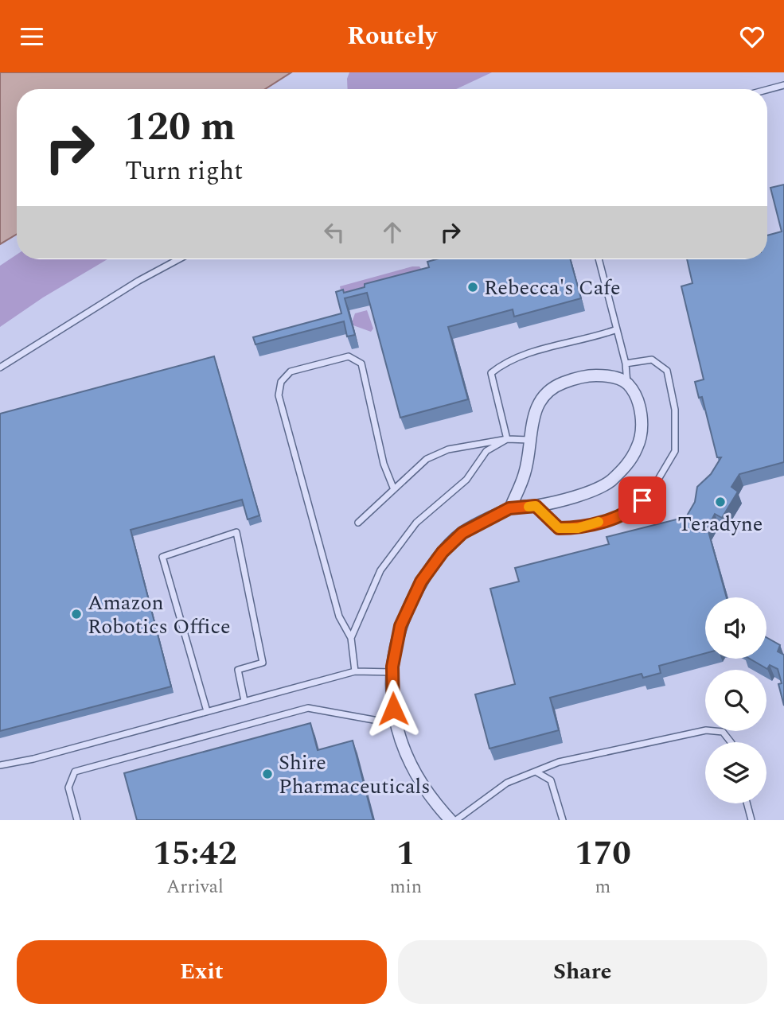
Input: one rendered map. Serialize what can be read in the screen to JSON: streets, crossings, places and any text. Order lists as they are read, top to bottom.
{
  "places": [
    "Rebecca's Cafe",
    "Teradyne",
    "Amazon Robotics Office",
    "Shire Pharmaceuticals"
  ],
  "page": {
    "header": "Routely",
    "turn": ["120 m", "Turn right"],
    "eta": [
      "15:42",
      "Arrival",
      "1",
      "min",
      "170",
      "m"
    ],
    "buttons": ["Exit", "Share"]
  }
}
